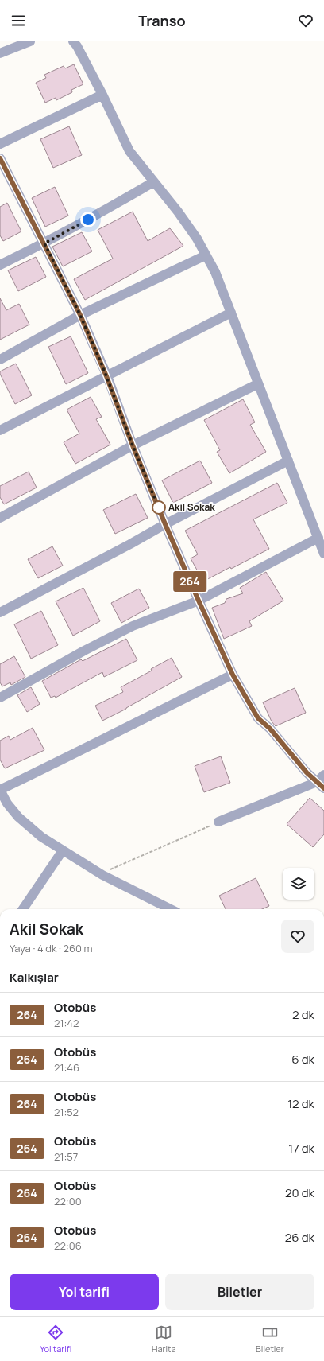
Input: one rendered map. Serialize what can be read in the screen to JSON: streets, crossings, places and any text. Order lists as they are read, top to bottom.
{
  "places": ["Akil Sokak"],
  "lines": ["bus line 264"],
  "page": {
    "header": "Transo",
    "on_map": "264",
    "heading": [
      ["Akil Sokak", "Yaya · 4 dk · 260 m"],
      "Kalkışlar"
    ],
    "list": [
      {
        "mark": "264",
        "name": "Otobüs",
        "note": "21:42",
        "value": "2 dk"
      },
      {
        "mark": "264",
        "name": "Otobüs",
        "note": "21:46",
        "value": "6 dk"
      },
      {
        "mark": "264",
        "name": "Otobüs",
        "note": "21:52",
        "value": "12 dk"
      },
      {
        "mark": "264",
        "name": "Otobüs",
        "note": "21:57",
        "value": "17 dk"
      },
      {
        "mark": "264",
        "name": "Otobüs",
        "note": "22:00",
        "value": "20 dk"
      },
      {
        "mark": "264",
        "name": "Otobüs",
        "note": "22:06",
        "value": "26 dk"
      }
    ],
    "buttons": ["Yol tarifi", "Biletler"],
    "tabs": ["Yol tarifi", "Harita", "Biletler"]
  }
}
